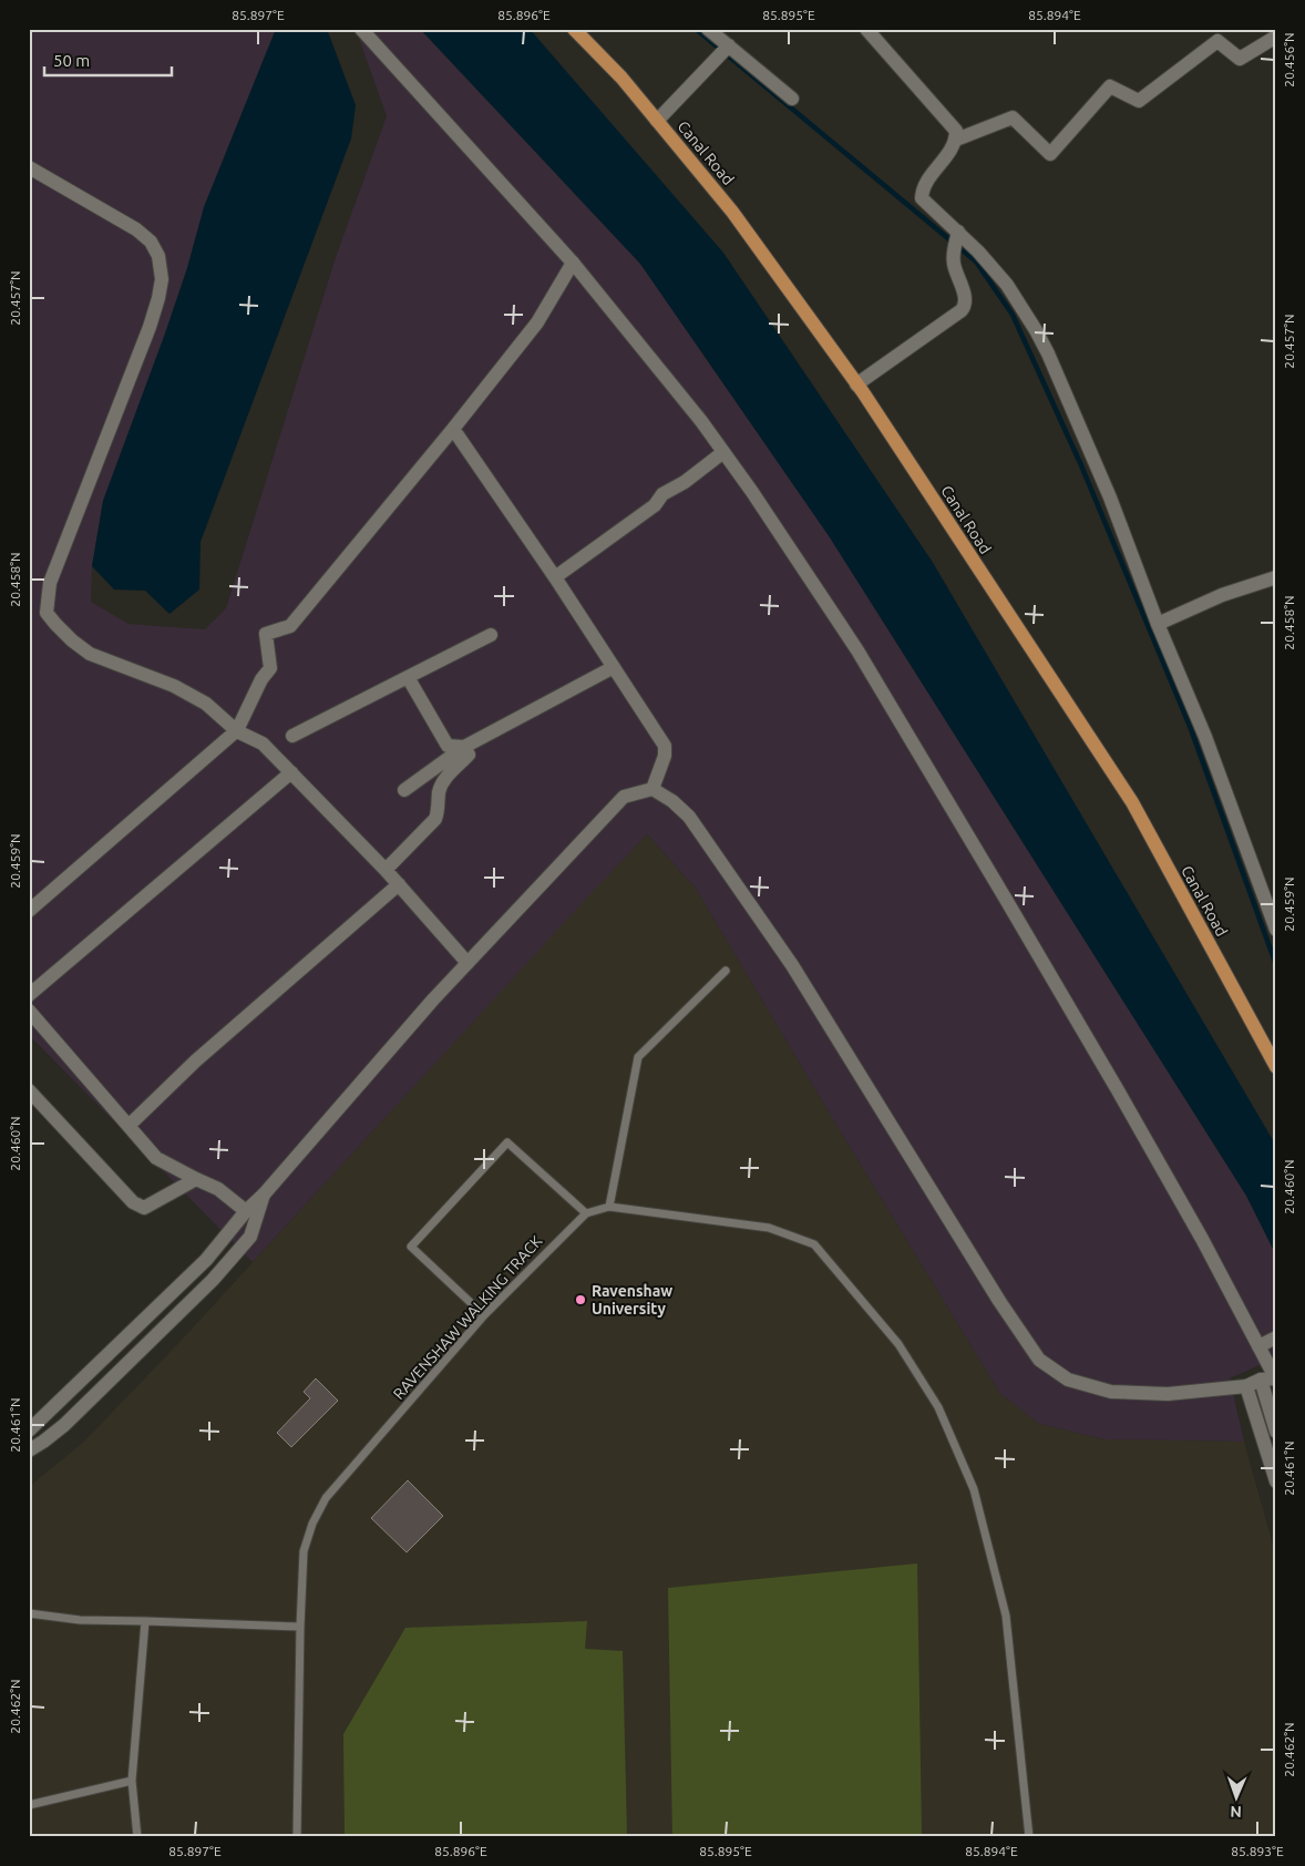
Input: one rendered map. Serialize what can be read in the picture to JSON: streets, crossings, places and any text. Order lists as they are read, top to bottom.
{
  "streets": {
    "main road": ["Canal Road"],
    "lane": ["RAVENSHAW WALKING TRACK"]
  },
  "places": ["Ravenshaw University"],
  "scale_bar": "50 m",
  "north": "bottom",
  "coordinates": [
    "85.897°E",
    "85.896°E",
    "85.895°E",
    "85.894°E",
    "20.456°N",
    "20.457°N",
    "20.458°N",
    "20.459°N",
    "20.460°N",
    "20.461°N",
    "20.462°N",
    "85.893°E"
  ]
}
